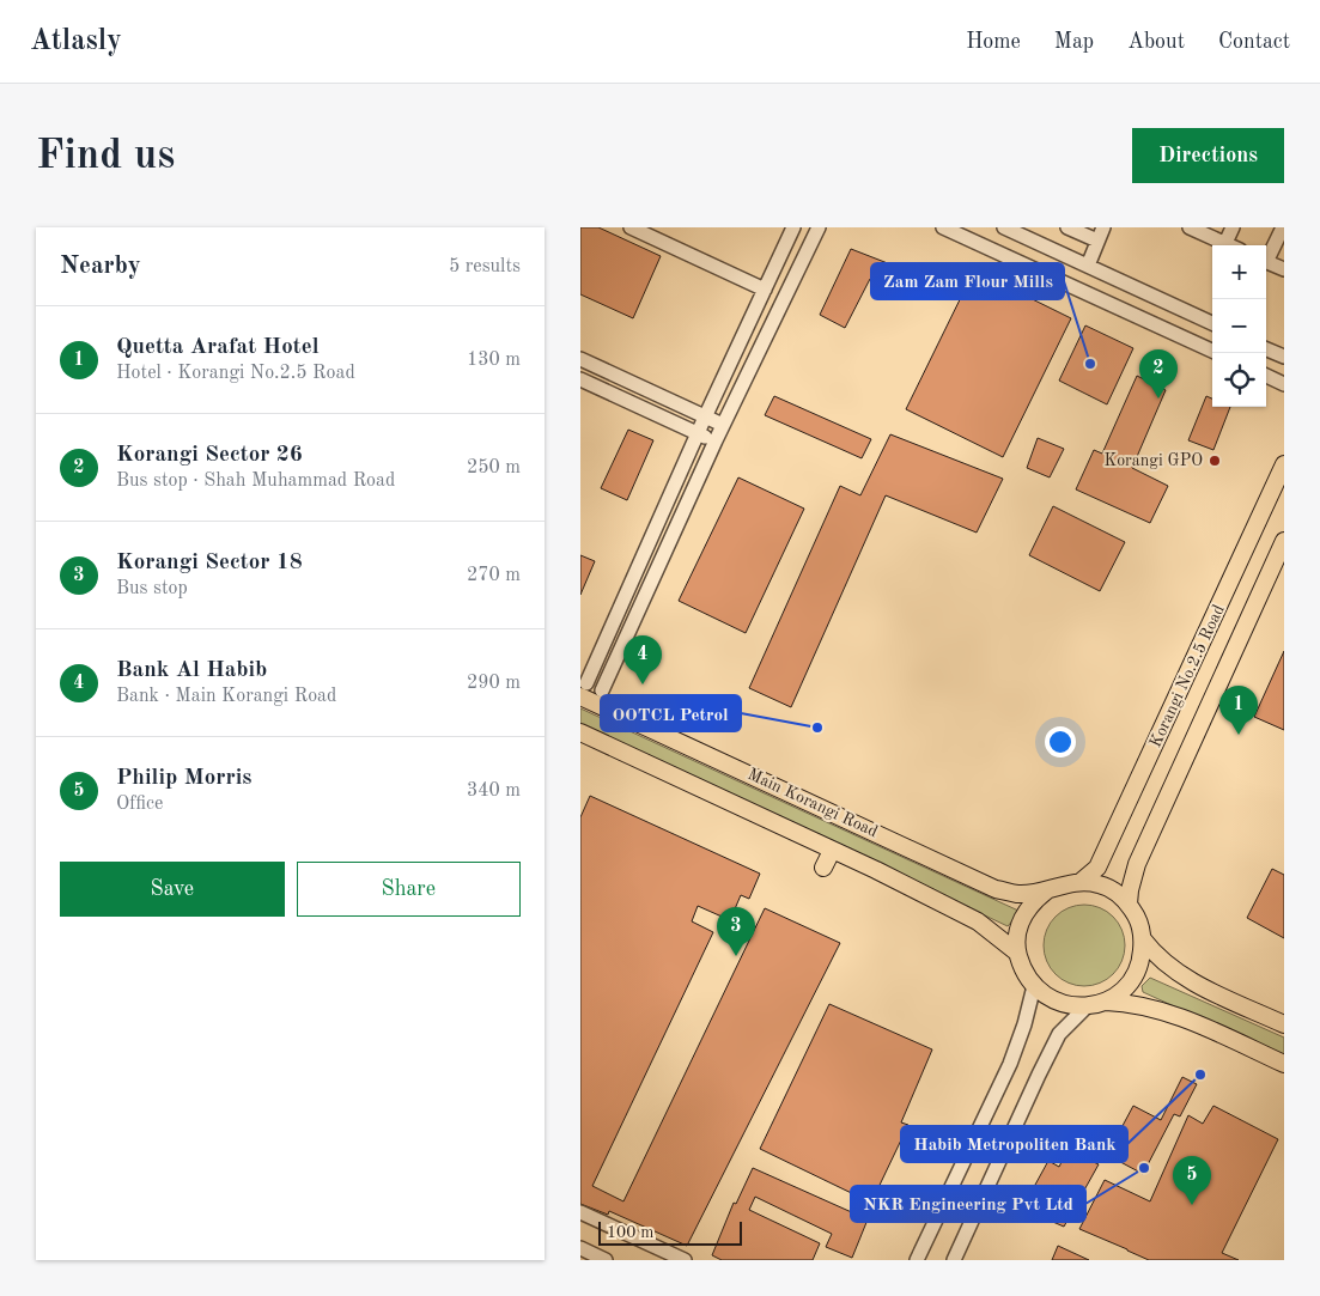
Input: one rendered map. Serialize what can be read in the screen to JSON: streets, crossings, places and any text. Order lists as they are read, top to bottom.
{
  "streets": {
    "main road": ["Korangi No.2.5 Road", "Main Korangi Road"]
  },
  "crossings": [
    ["Korangi No.2.5 Road", "Main Korangi Road"]
  ],
  "places": [
    "Zam Zam Flour Mills",
    "Korangi GPO",
    "OOTCL Petrol",
    "Habib Metropoliten Bank",
    "NKR Engineering Pvt Ltd"
  ],
  "scale_bar": "100 m",
  "page": {
    "header": "Atlasly",
    "nav": [
      "Home",
      "Map",
      "About",
      "Contact"
    ],
    "buttons": [
      "Directions",
      ["Save", "Share"]
    ],
    "title": "Find us",
    "heading": ["Nearby", "5 results"],
    "map_buttons": ["+", "−"],
    "list": [
      {
        "mark": "1",
        "name": "Quetta Arafat Hotel",
        "note": "Hotel · Korangi No.2.5 Road",
        "value": "130 m"
      },
      {
        "mark": "2",
        "name": "Korangi Sector 26",
        "note": "Bus stop · Shah Muhammad Road",
        "value": "250 m"
      },
      {
        "mark": "3",
        "name": "Korangi Sector 18",
        "note": "Bus stop",
        "value": "270 m"
      },
      {
        "mark": "4",
        "name": "Bank Al Habib",
        "note": "Bank · Main Korangi Road",
        "value": "290 m"
      },
      {
        "mark": "5",
        "name": "Philip Morris",
        "note": "Office",
        "value": "340 m"
      }
    ],
    "pins": [
      "2",
      "4",
      "1",
      "3",
      "5"
    ],
    "scale": "100 m"
  }
}
